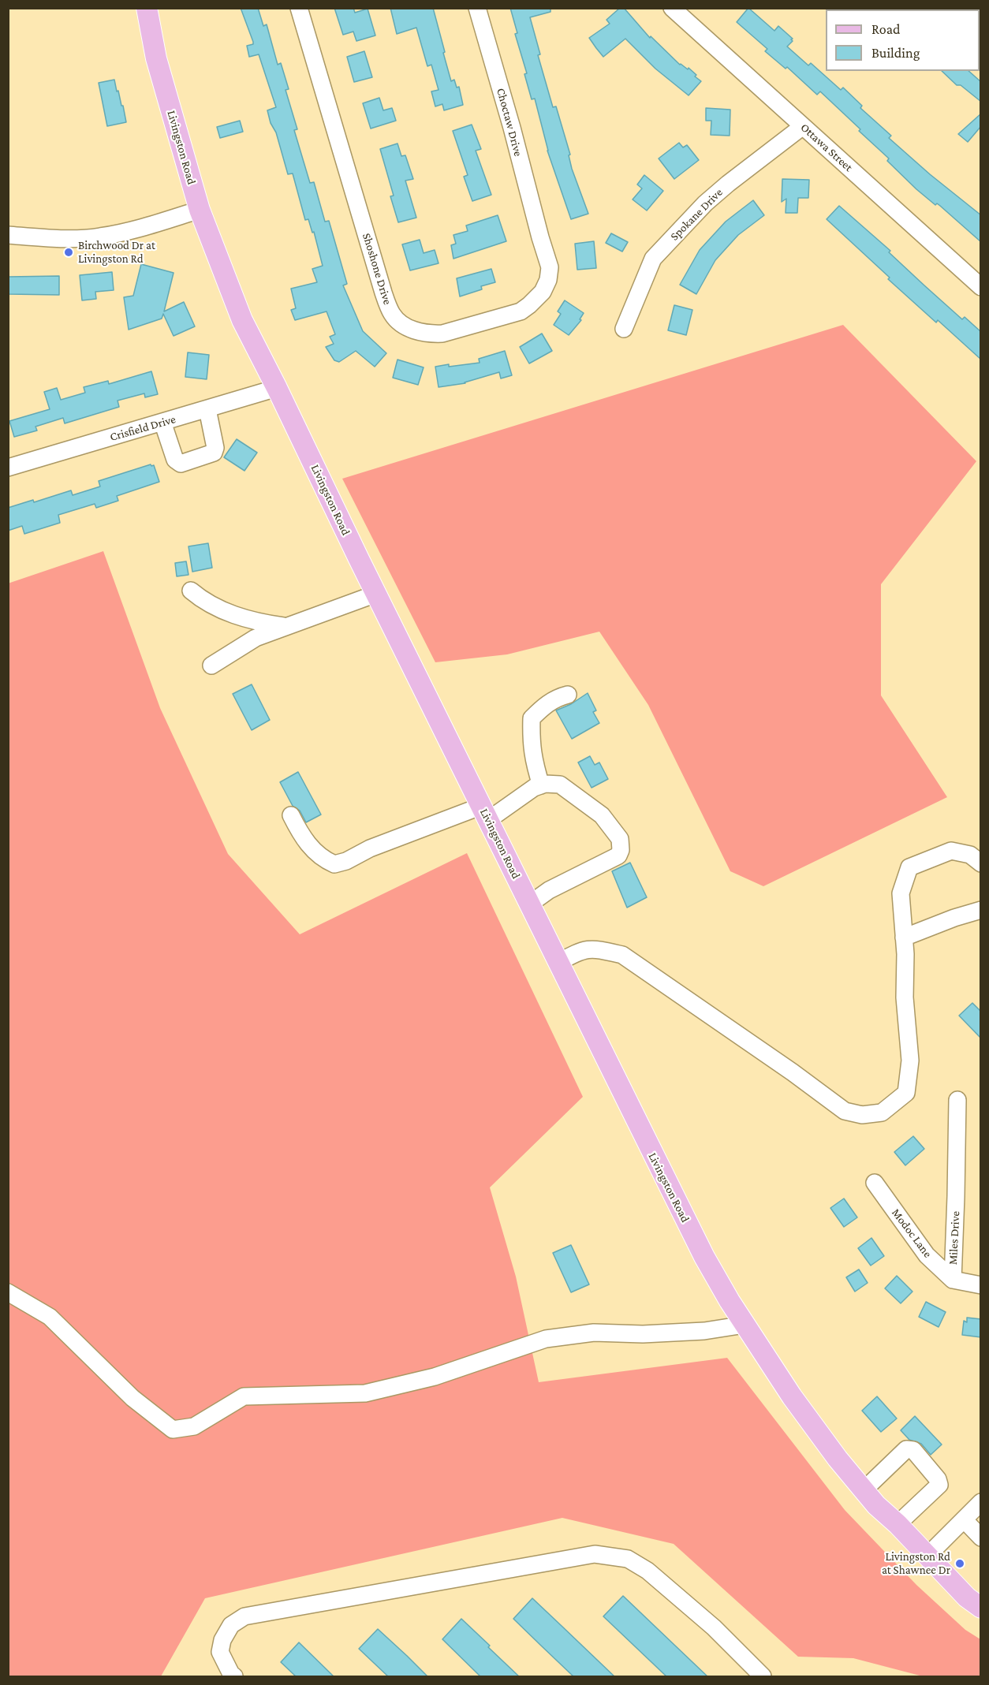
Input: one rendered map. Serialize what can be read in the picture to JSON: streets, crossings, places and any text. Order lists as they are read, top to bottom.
{
  "streets": {
    "main road": ["Livingston Road"],
    "street": [
      "Choctaw Drive",
      "Ottawa Street",
      "Spokane Drive",
      "Shoshone Drive",
      "Crisfield Drive",
      "Modoc Lane",
      "Miles Drive"
    ]
  },
  "crossings": [
    ["Choctaw Drive", "Shoshone Drive"],
    ["Livingston Road", "Crisfield Drive"],
    ["Ottawa Street", "Spokane Drive"],
    ["Modoc Lane", "Miles Drive"]
  ],
  "places": ["Birchwood Dr at Livingston Rd", "Livingston Rd at Shawnee Dr"],
  "legend": ["Road", "Building"]
}
